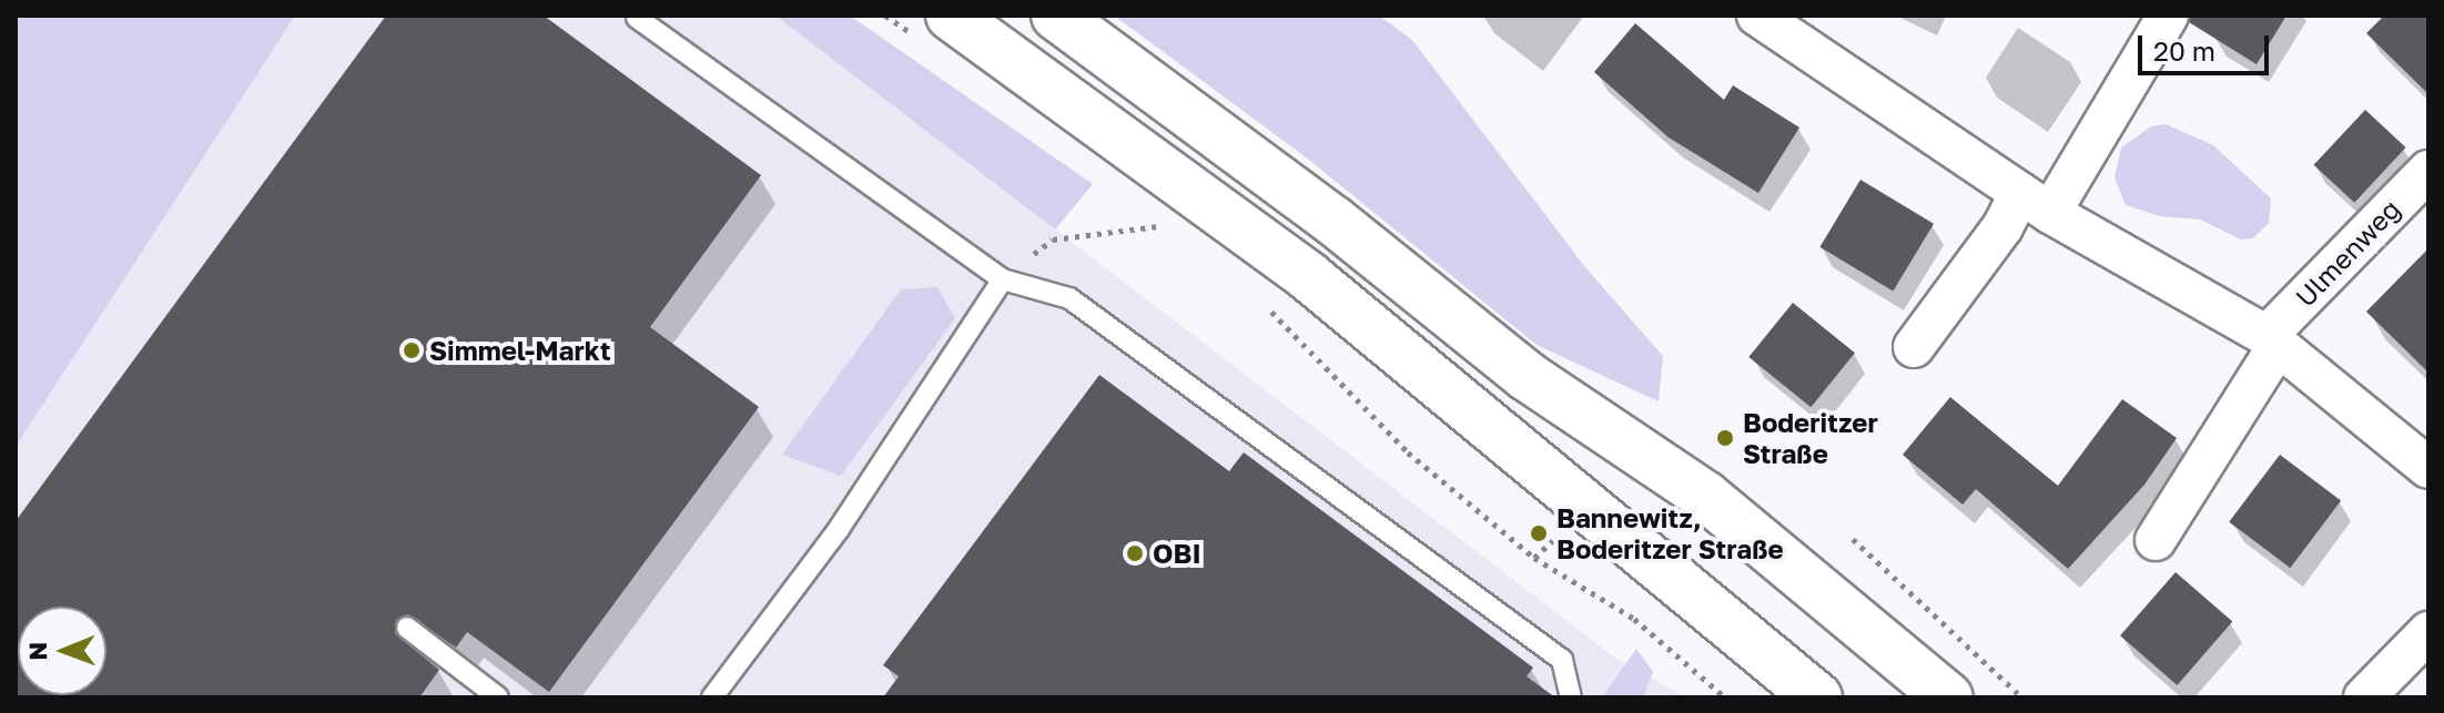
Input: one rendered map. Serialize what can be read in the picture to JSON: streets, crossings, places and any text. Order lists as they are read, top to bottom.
{
  "streets": {
    "street": ["Ulmenweg"]
  },
  "places": [
    "Simmel-Markt",
    "Boderitzer Straße",
    "Bannewitz, Boderitzer Straße",
    "OBI"
  ],
  "scale_bar": "20 m",
  "north": "left"
}
